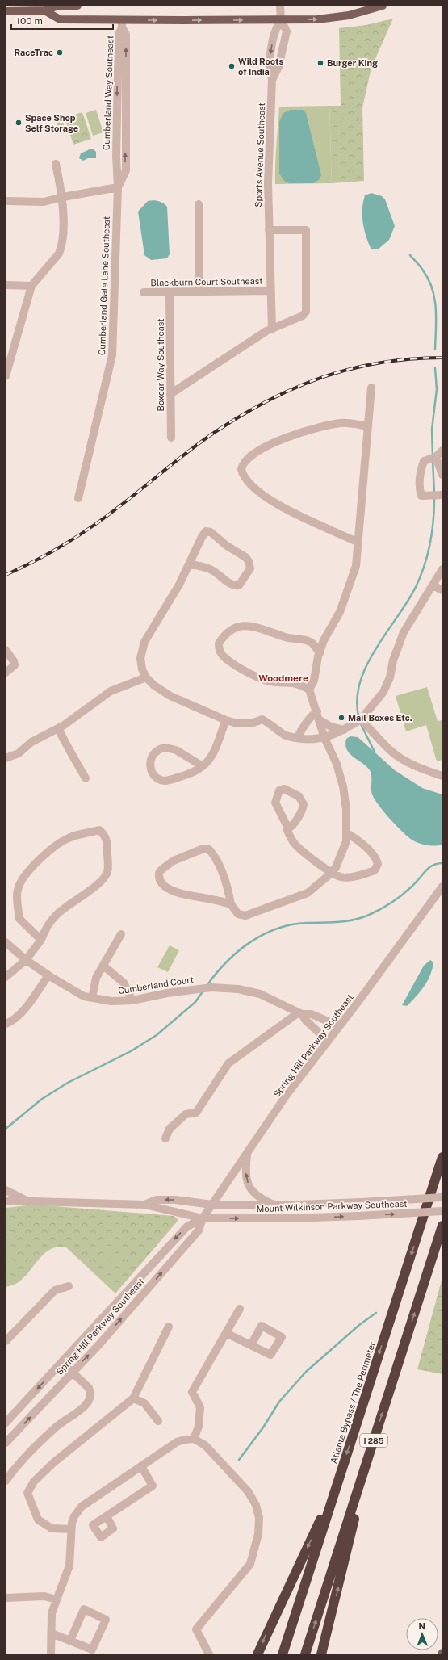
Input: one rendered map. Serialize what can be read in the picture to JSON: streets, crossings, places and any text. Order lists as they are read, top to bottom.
{
  "streets": {
    "highway": ["Atlanta Bypass / The Perimeter", "I 285"],
    "street": [
      "Cumberland Way Southeast",
      "Sports Avenue Southeast",
      "Blackburn Court Southeast",
      "Cumberland Gate Lane Southeast",
      "Boxcar Way Southeast",
      "Cumberland Court",
      "Spring Hill Parkway Southeast",
      "Mount Wilkinson Parkway Southeast"
    ]
  },
  "crossings": [
    ["Cumberland Way Southeast", "Cumberland Gate Lane Southeast"],
    ["Sports Avenue Southeast", "Blackburn Court Southeast"],
    ["Blackburn Court Southeast", "Boxcar Way Southeast"],
    ["Cumberland Court", "Spring Hill Parkway Southeast"],
    ["Spring Hill Parkway Southeast", "Mount Wilkinson Parkway Southeast"]
  ],
  "districts": ["Woodmere"],
  "places": [
    "RaceTrac",
    "Burger King",
    "Wild Roots of India",
    "Space Shop Self Storage",
    "Mail Boxes Etc."
  ],
  "scale_bar": "100 m",
  "north": "top"
}
